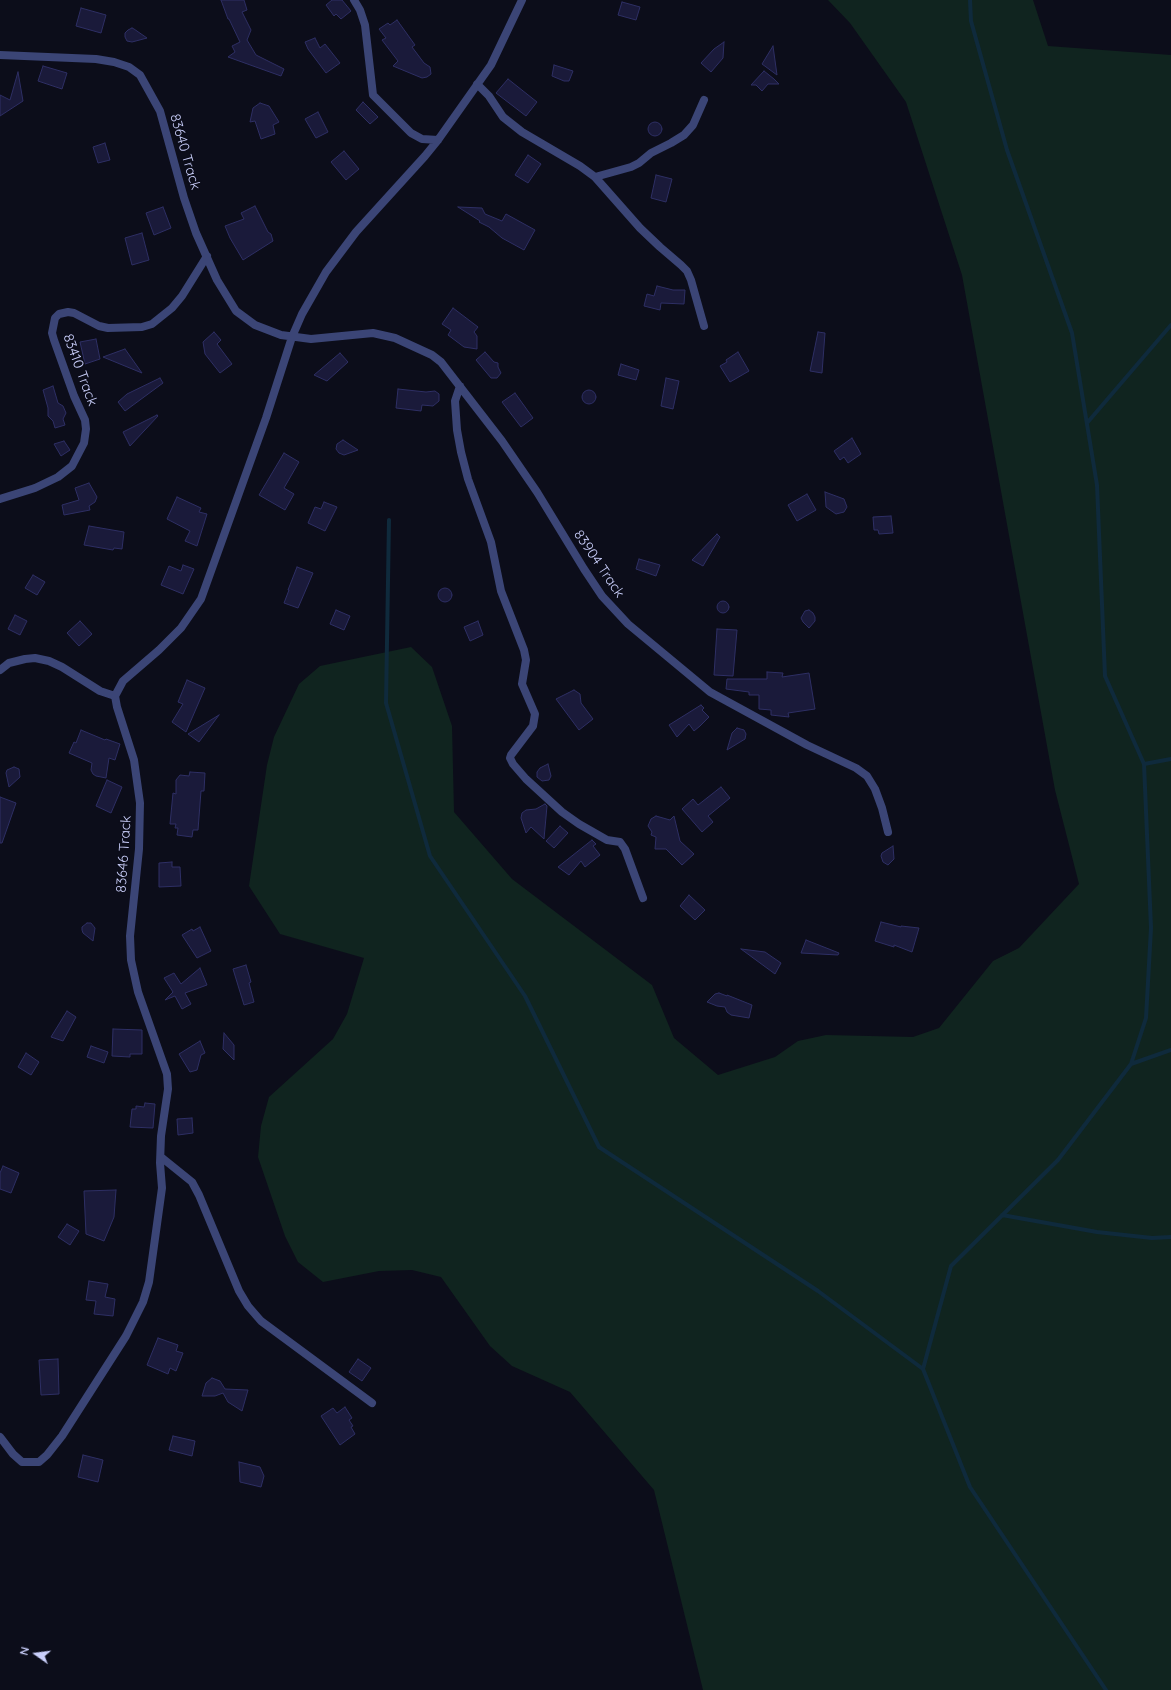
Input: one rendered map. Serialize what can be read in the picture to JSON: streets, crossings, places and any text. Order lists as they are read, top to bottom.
{
  "streets": {
    "street": [
      "83640 Track",
      "83410 Track",
      "83904 Track",
      "83646 Track"
    ]
  },
  "crossings": [
    ["83640 Track", "83410 Track"],
    ["83640 Track", "83904 Track"]
  ],
  "north": "left"
}
